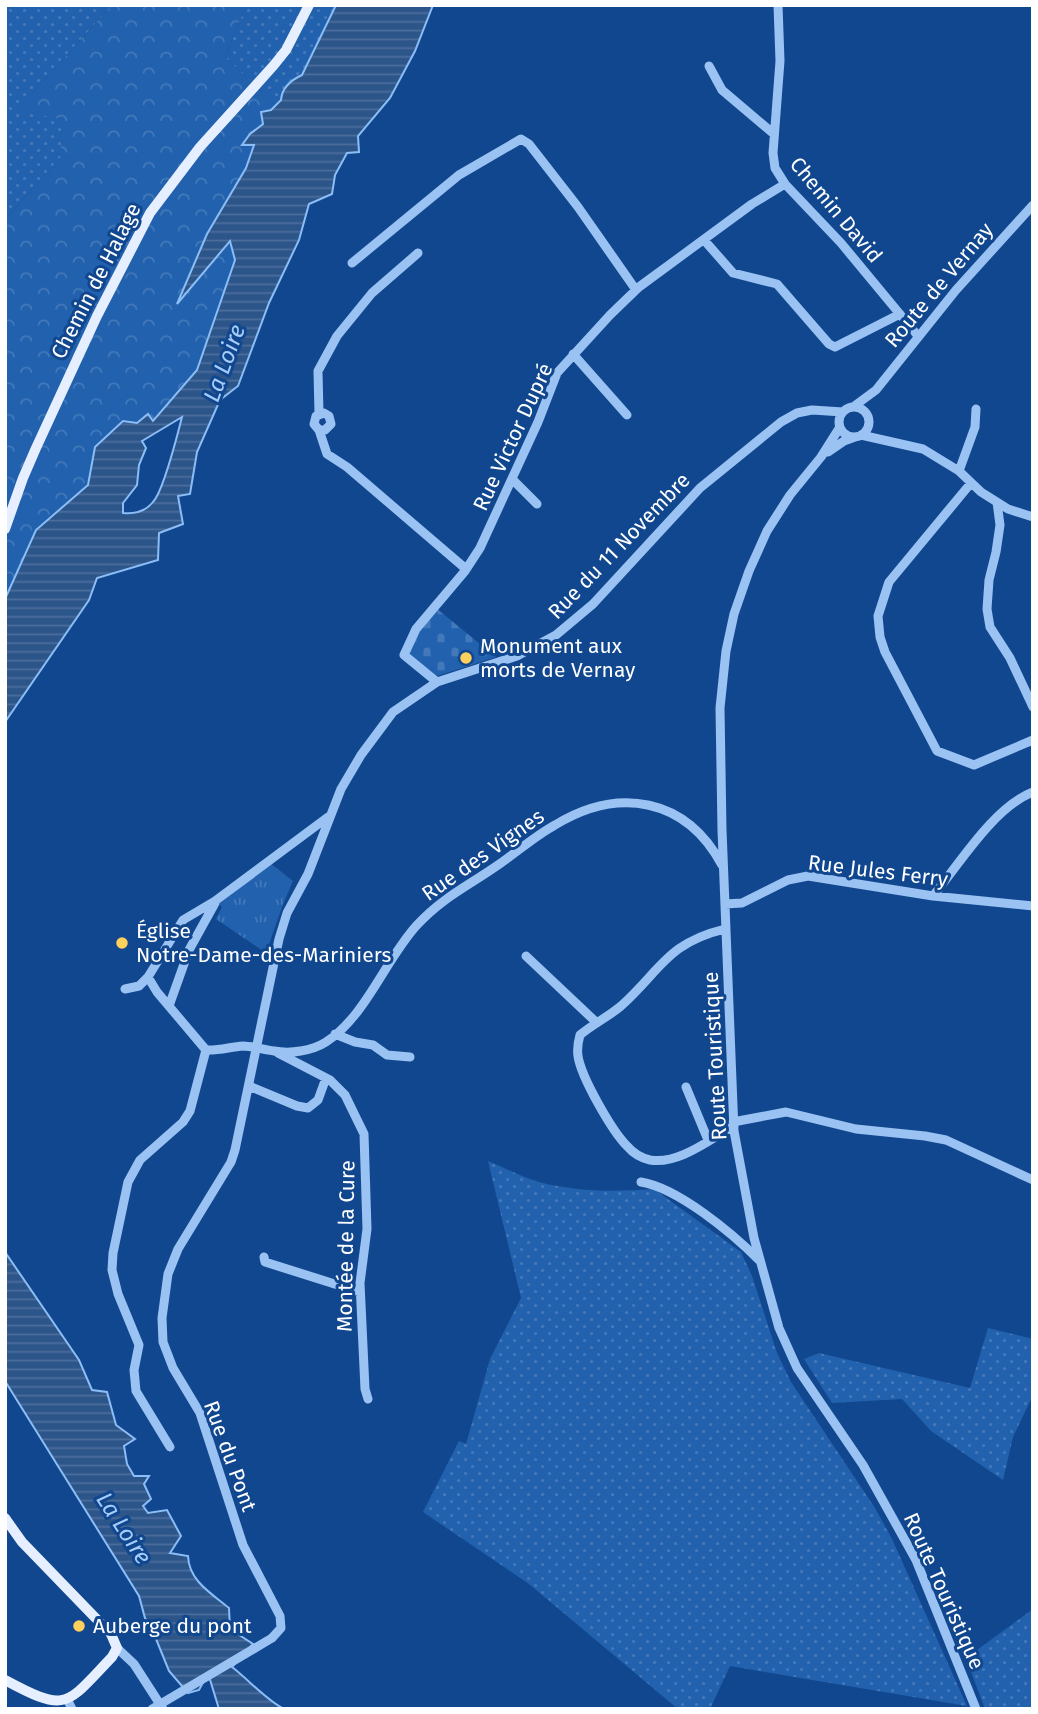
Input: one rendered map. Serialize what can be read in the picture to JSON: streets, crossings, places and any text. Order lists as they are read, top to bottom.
{
  "streets": {
    "main road": ["Chemin de Halage"],
    "street": [
      "Chemin David",
      "Route de Vernay",
      "Rue Victor Dupré",
      "Rue du 11 Novembre",
      "Rue des Vignes",
      "Rue Jules Ferry",
      "Route Touristique",
      "Montée de la Cure",
      "Rue du Pont"
    ]
  },
  "crossings": [
    ["Chemin David", "Route de Vernay"],
    ["Chemin David", "Rue Victor Dupré"],
    ["Route de Vernay", "Rue du 11 Novembre"],
    ["Route de Vernay", "Route Touristique"],
    ["Rue Victor Dupré", "Rue du 11 Novembre"],
    ["Rue du 11 Novembre", "Rue des Vignes"],
    ["Rue du 11 Novembre", "Route Touristique"],
    ["Rue du 11 Novembre", "Rue du Pont"],
    ["Rue des Vignes", "Route Touristique"],
    ["Rue des Vignes", "Montée de la Cure"],
    ["Rue des Vignes", "Rue du Pont"],
    ["Rue Jules Ferry", "Route Touristique"]
  ],
  "water": ["La Loire"],
  "places": ["Monument aux morts de Vernay", "Église Notre-Dame-des-Mariniers", "Auberge du pont"]
}
